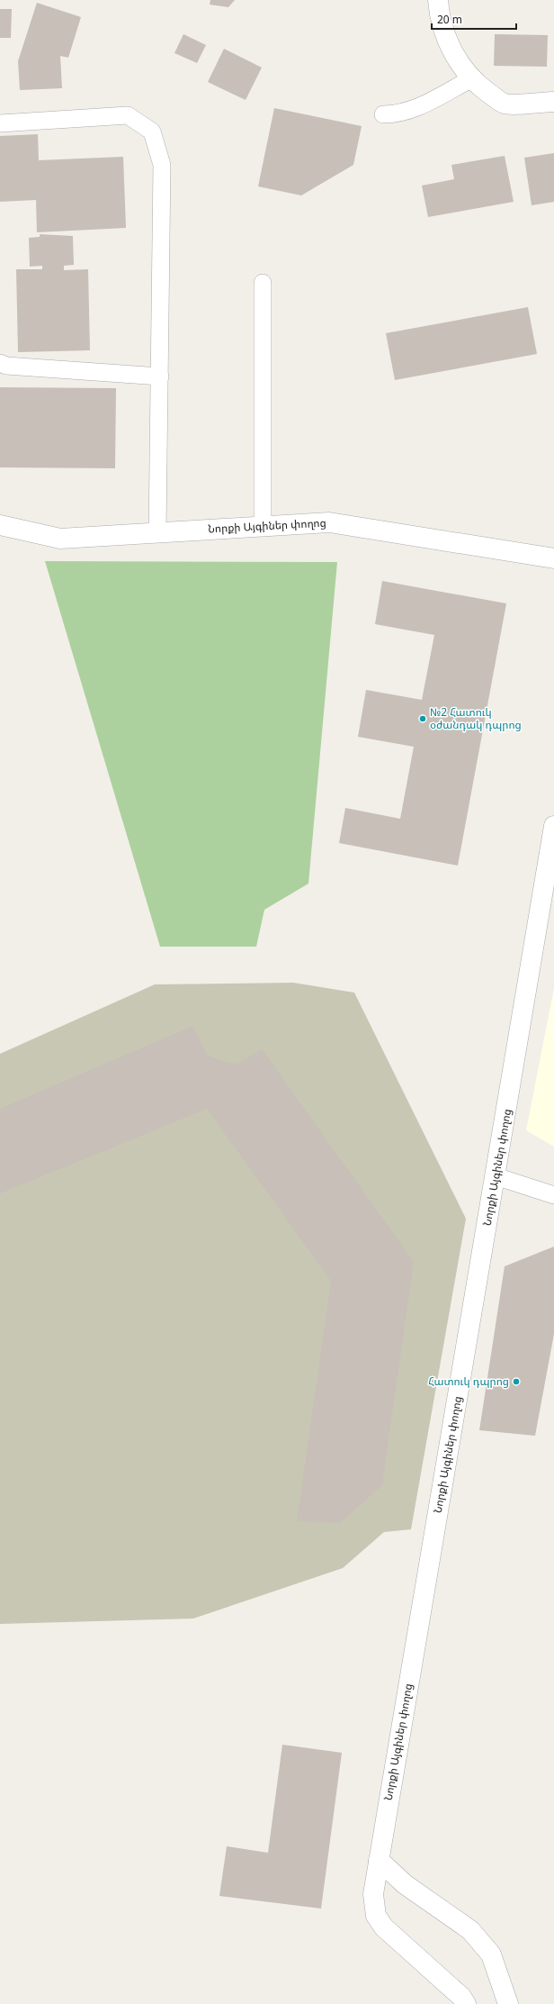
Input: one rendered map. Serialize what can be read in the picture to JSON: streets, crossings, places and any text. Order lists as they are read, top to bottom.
{
  "streets": {
    "street": ["Նորքի Այգիներ փողոց"]
  },
  "places": ["№2 Հատուկ օժանդակ դպրոց", "Հատուկ դպրոց"],
  "scale_bar": "20 m"
}
